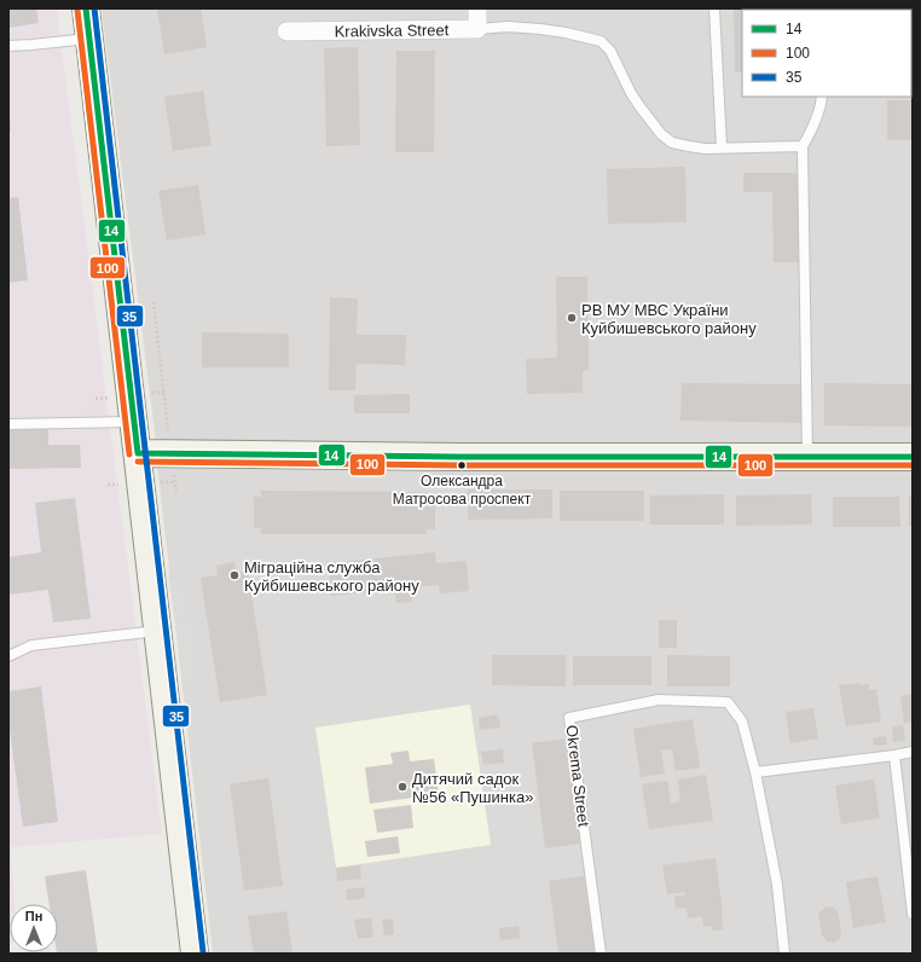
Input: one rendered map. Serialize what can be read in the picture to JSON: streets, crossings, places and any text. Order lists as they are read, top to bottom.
{
  "streets": {
    "street": ["Krakivska Street"],
    "lane": ["Okrema Street"]
  },
  "places": [
    "РВ МУ МВС України Куйбишевського району",
    "Олександра Матросова проспект",
    "Міграційна служба Куйбишевського району",
    "Дитячий садок №56 «Пушинка»"
  ],
  "lines": ["transit line 14", "transit line 35", "transit line 100"],
  "legend": ["14", "100", "35"],
  "north": "top"
}
